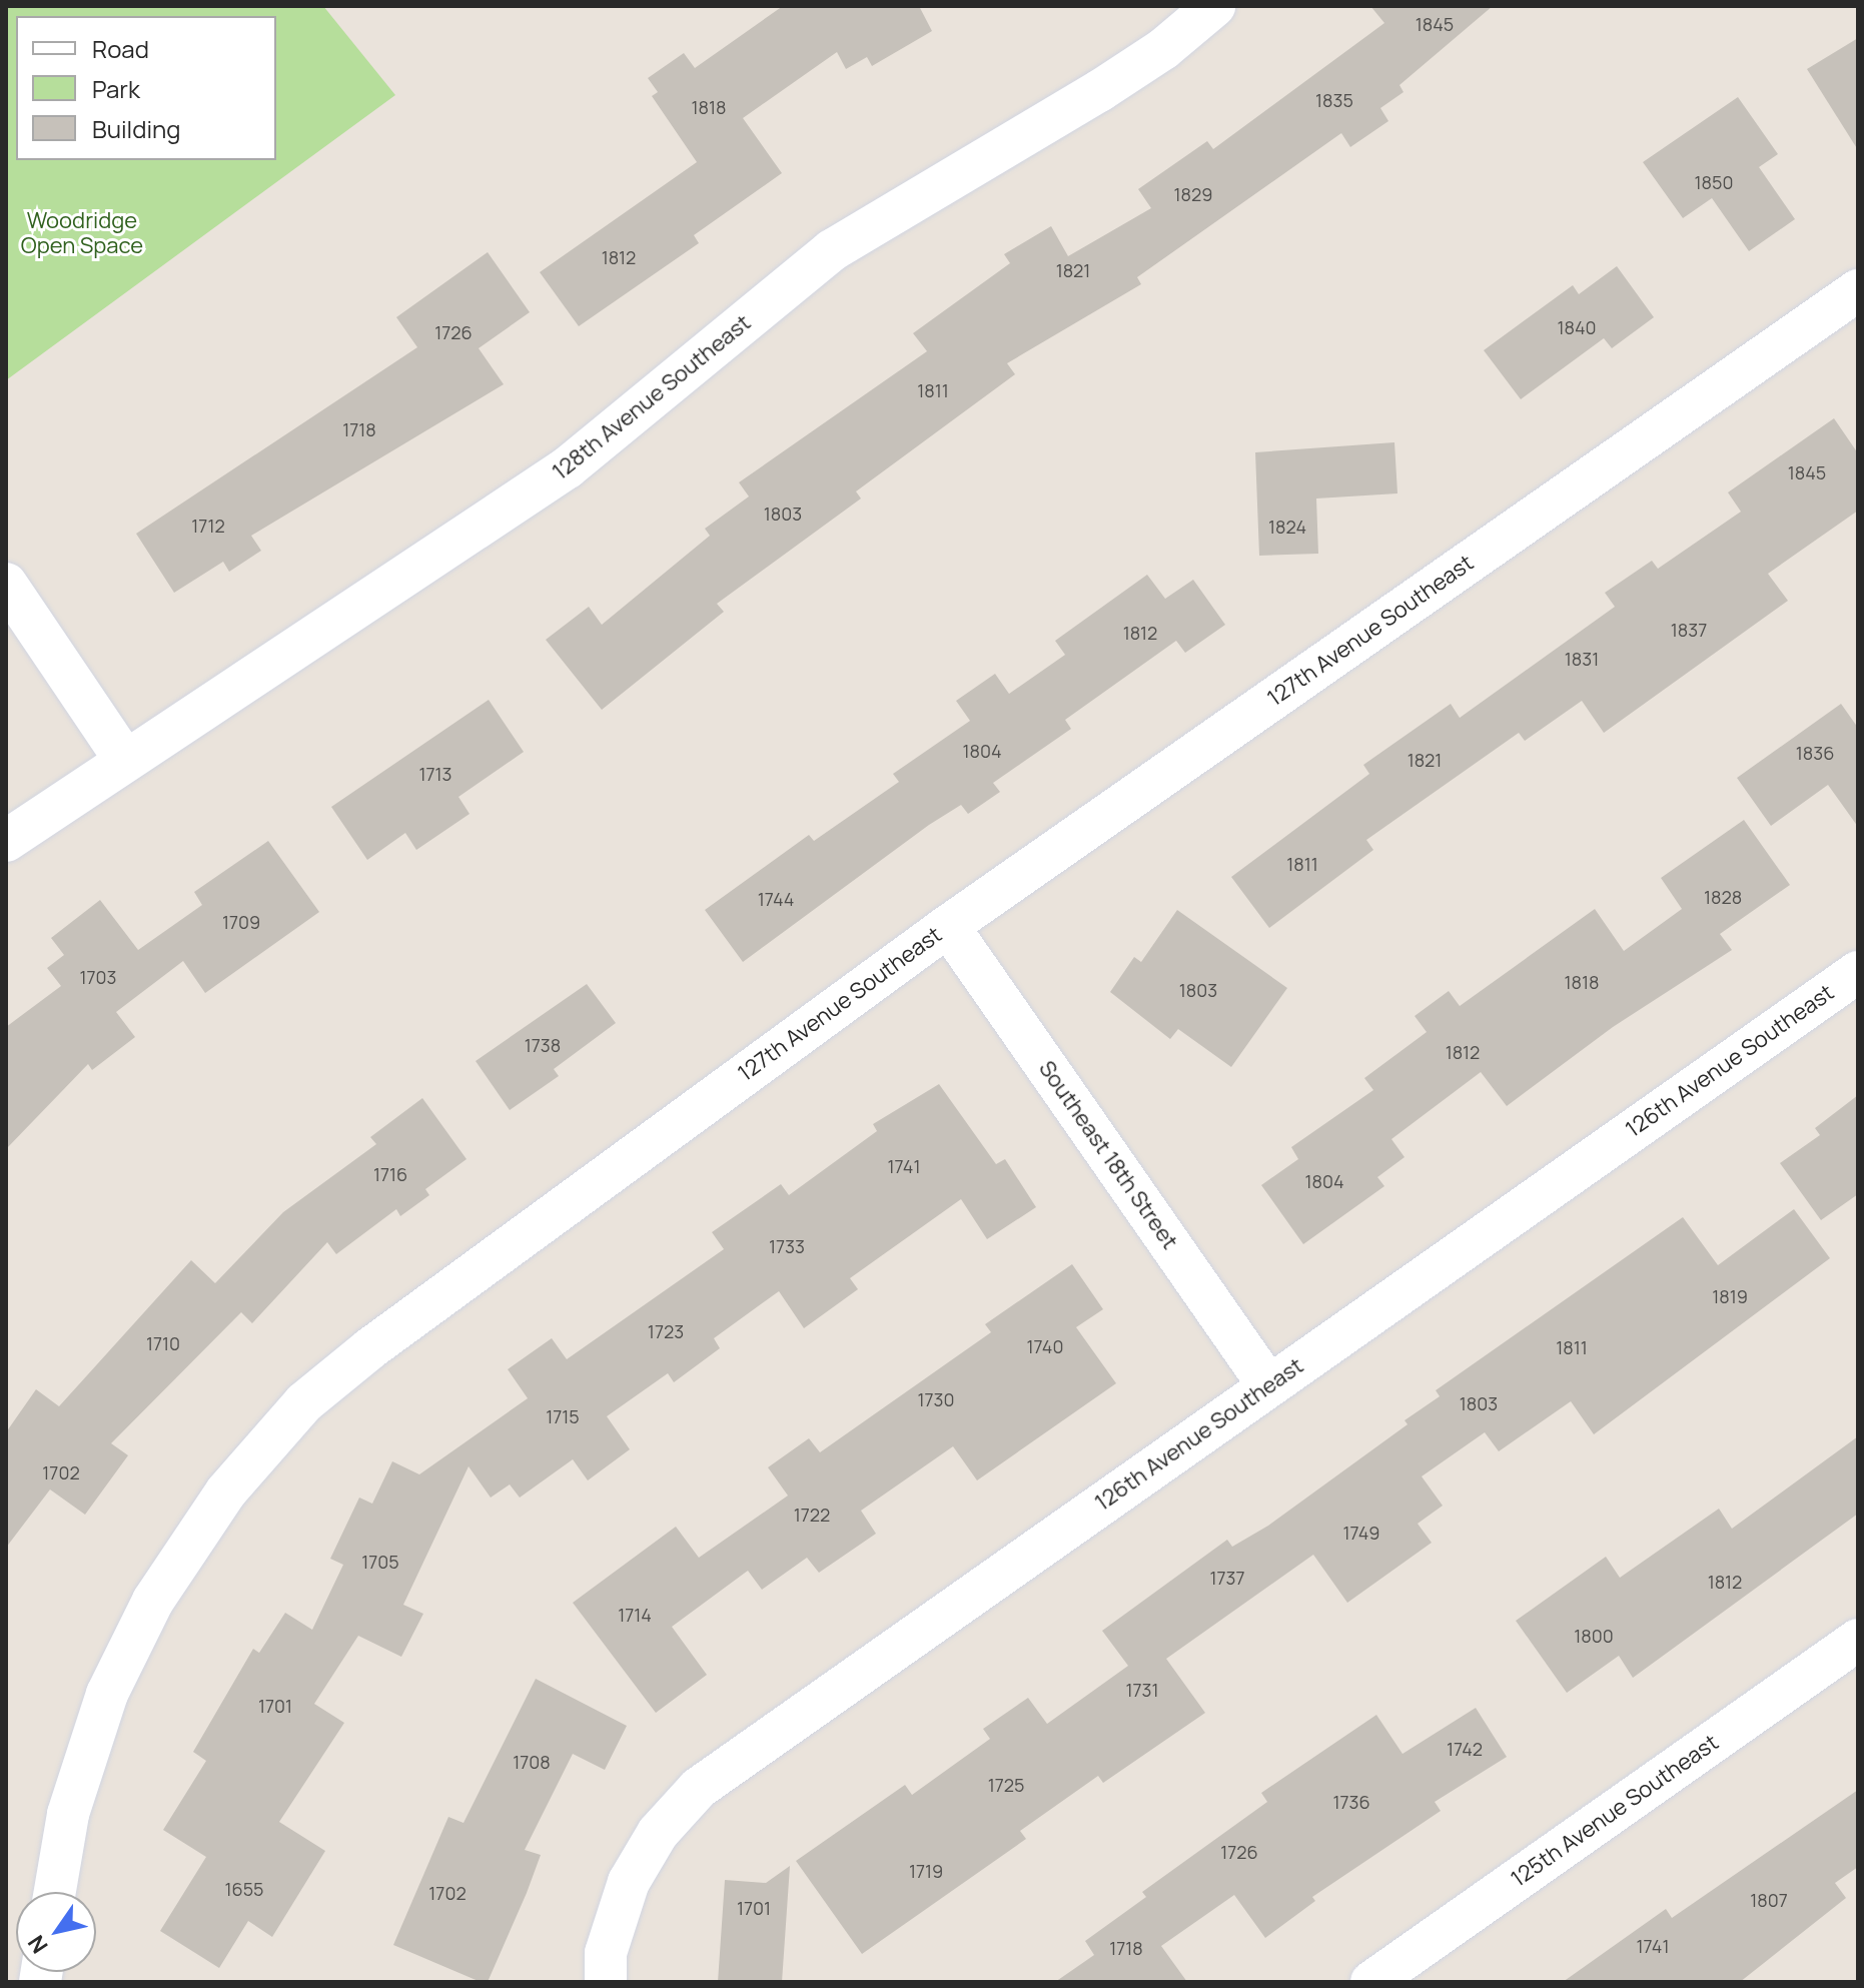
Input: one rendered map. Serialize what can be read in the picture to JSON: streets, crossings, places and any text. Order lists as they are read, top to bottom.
{
  "streets": {
    "street": [
      "128th Avenue Southeast",
      "127th Avenue Southeast",
      "126th Avenue Southeast",
      "Southeast 18th Street",
      "125th Avenue Southeast"
    ]
  },
  "crossings": [
    ["127th Avenue Southeast", "Southeast 18th Street"],
    ["126th Avenue Southeast", "Southeast 18th Street"]
  ],
  "parks": ["Woodridge Open Space"],
  "house_numbers": [
    "1845",
    "1835",
    "1818",
    "1850",
    "1829",
    "1812",
    "1821",
    "1840",
    "1726",
    "1811",
    "1718",
    "1845",
    "1803",
    "1712",
    "1824",
    "1837",
    "1812",
    "1831",
    "1804",
    "1836",
    "1821",
    "1713",
    "1811",
    "1828",
    "1744",
    "1709",
    "1703",
    "1818",
    "1803",
    "1738",
    "1812",
    "1741",
    "1716",
    "1804",
    "1733",
    "1819",
    "1723",
    "1710",
    "1740",
    "1811",
    "1730",
    "1803",
    "1715",
    "1702",
    "1722",
    "1749",
    "1705",
    "1737",
    "1812",
    "1714",
    "1800",
    "1731",
    "1701",
    "1742",
    "1708",
    "1725",
    "1736",
    "1726",
    "1719",
    "1655",
    "1702",
    "1807",
    "1701",
    "1741",
    "1718"
  ],
  "legend": ["Road", "Park", "Building"],
  "north": "bottom left"
}
